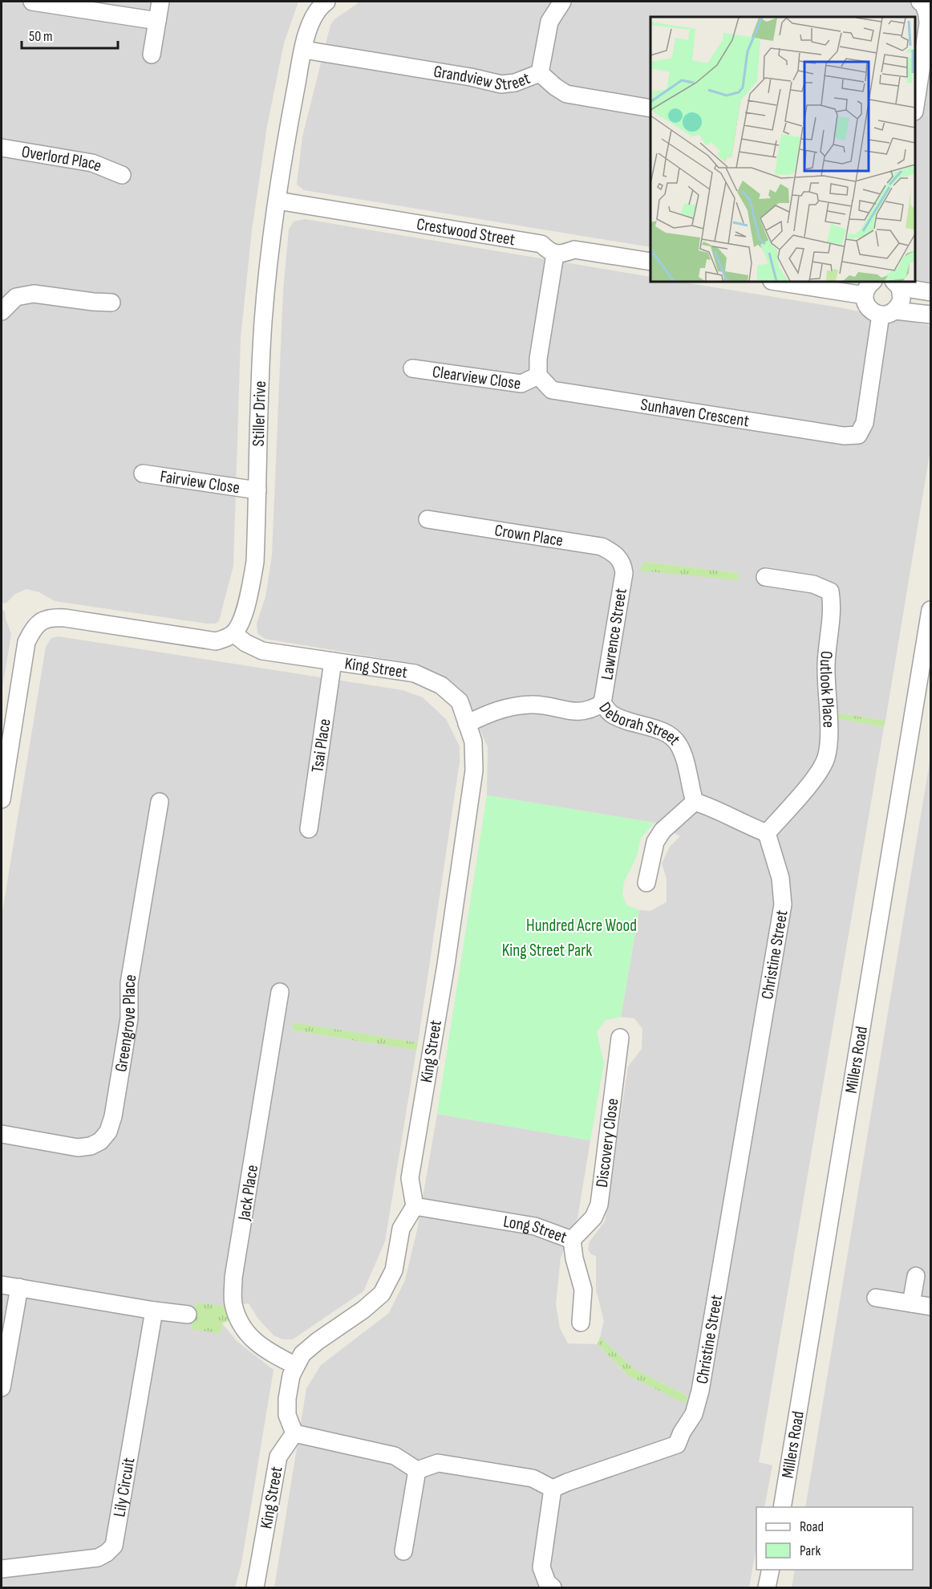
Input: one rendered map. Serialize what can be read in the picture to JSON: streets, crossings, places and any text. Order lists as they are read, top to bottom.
{
  "streets": {
    "street": [
      "Grandview Street",
      "Overlord Place",
      "Crestwood Street",
      "Clearview Close",
      "Sunhaven Crescent",
      "Stiller Drive",
      "Fairview Close",
      "Crown Place",
      "Lawrence Street",
      "King Street",
      "Outlook Place",
      "Deborah Street",
      "Tsai Place",
      "Christine Street",
      "Greengrove Place",
      "Millers Road",
      "Discovery Close",
      "Jack Place",
      "Long Street",
      "Lily Circuit"
    ]
  },
  "crossings": [
    ["Grandview Street", "Stiller Drive"],
    ["Crestwood Street", "Stiller Drive"],
    ["Clearview Close", "Sunhaven Crescent"],
    ["Stiller Drive", "Fairview Close"],
    ["Stiller Drive", "King Street"],
    ["Crown Place", "Lawrence Street"],
    ["Lawrence Street", "Deborah Street"],
    ["King Street", "Deborah Street"],
    ["King Street", "Tsai Place"],
    ["King Street", "Long Street"],
    ["Outlook Place", "Christine Street"],
    ["Discovery Close", "Long Street"]
  ],
  "parks": ["Hundred Acre Wood", "King Street Park"],
  "legend": ["Road", "Park"],
  "scale_bar": "50 m"
}
